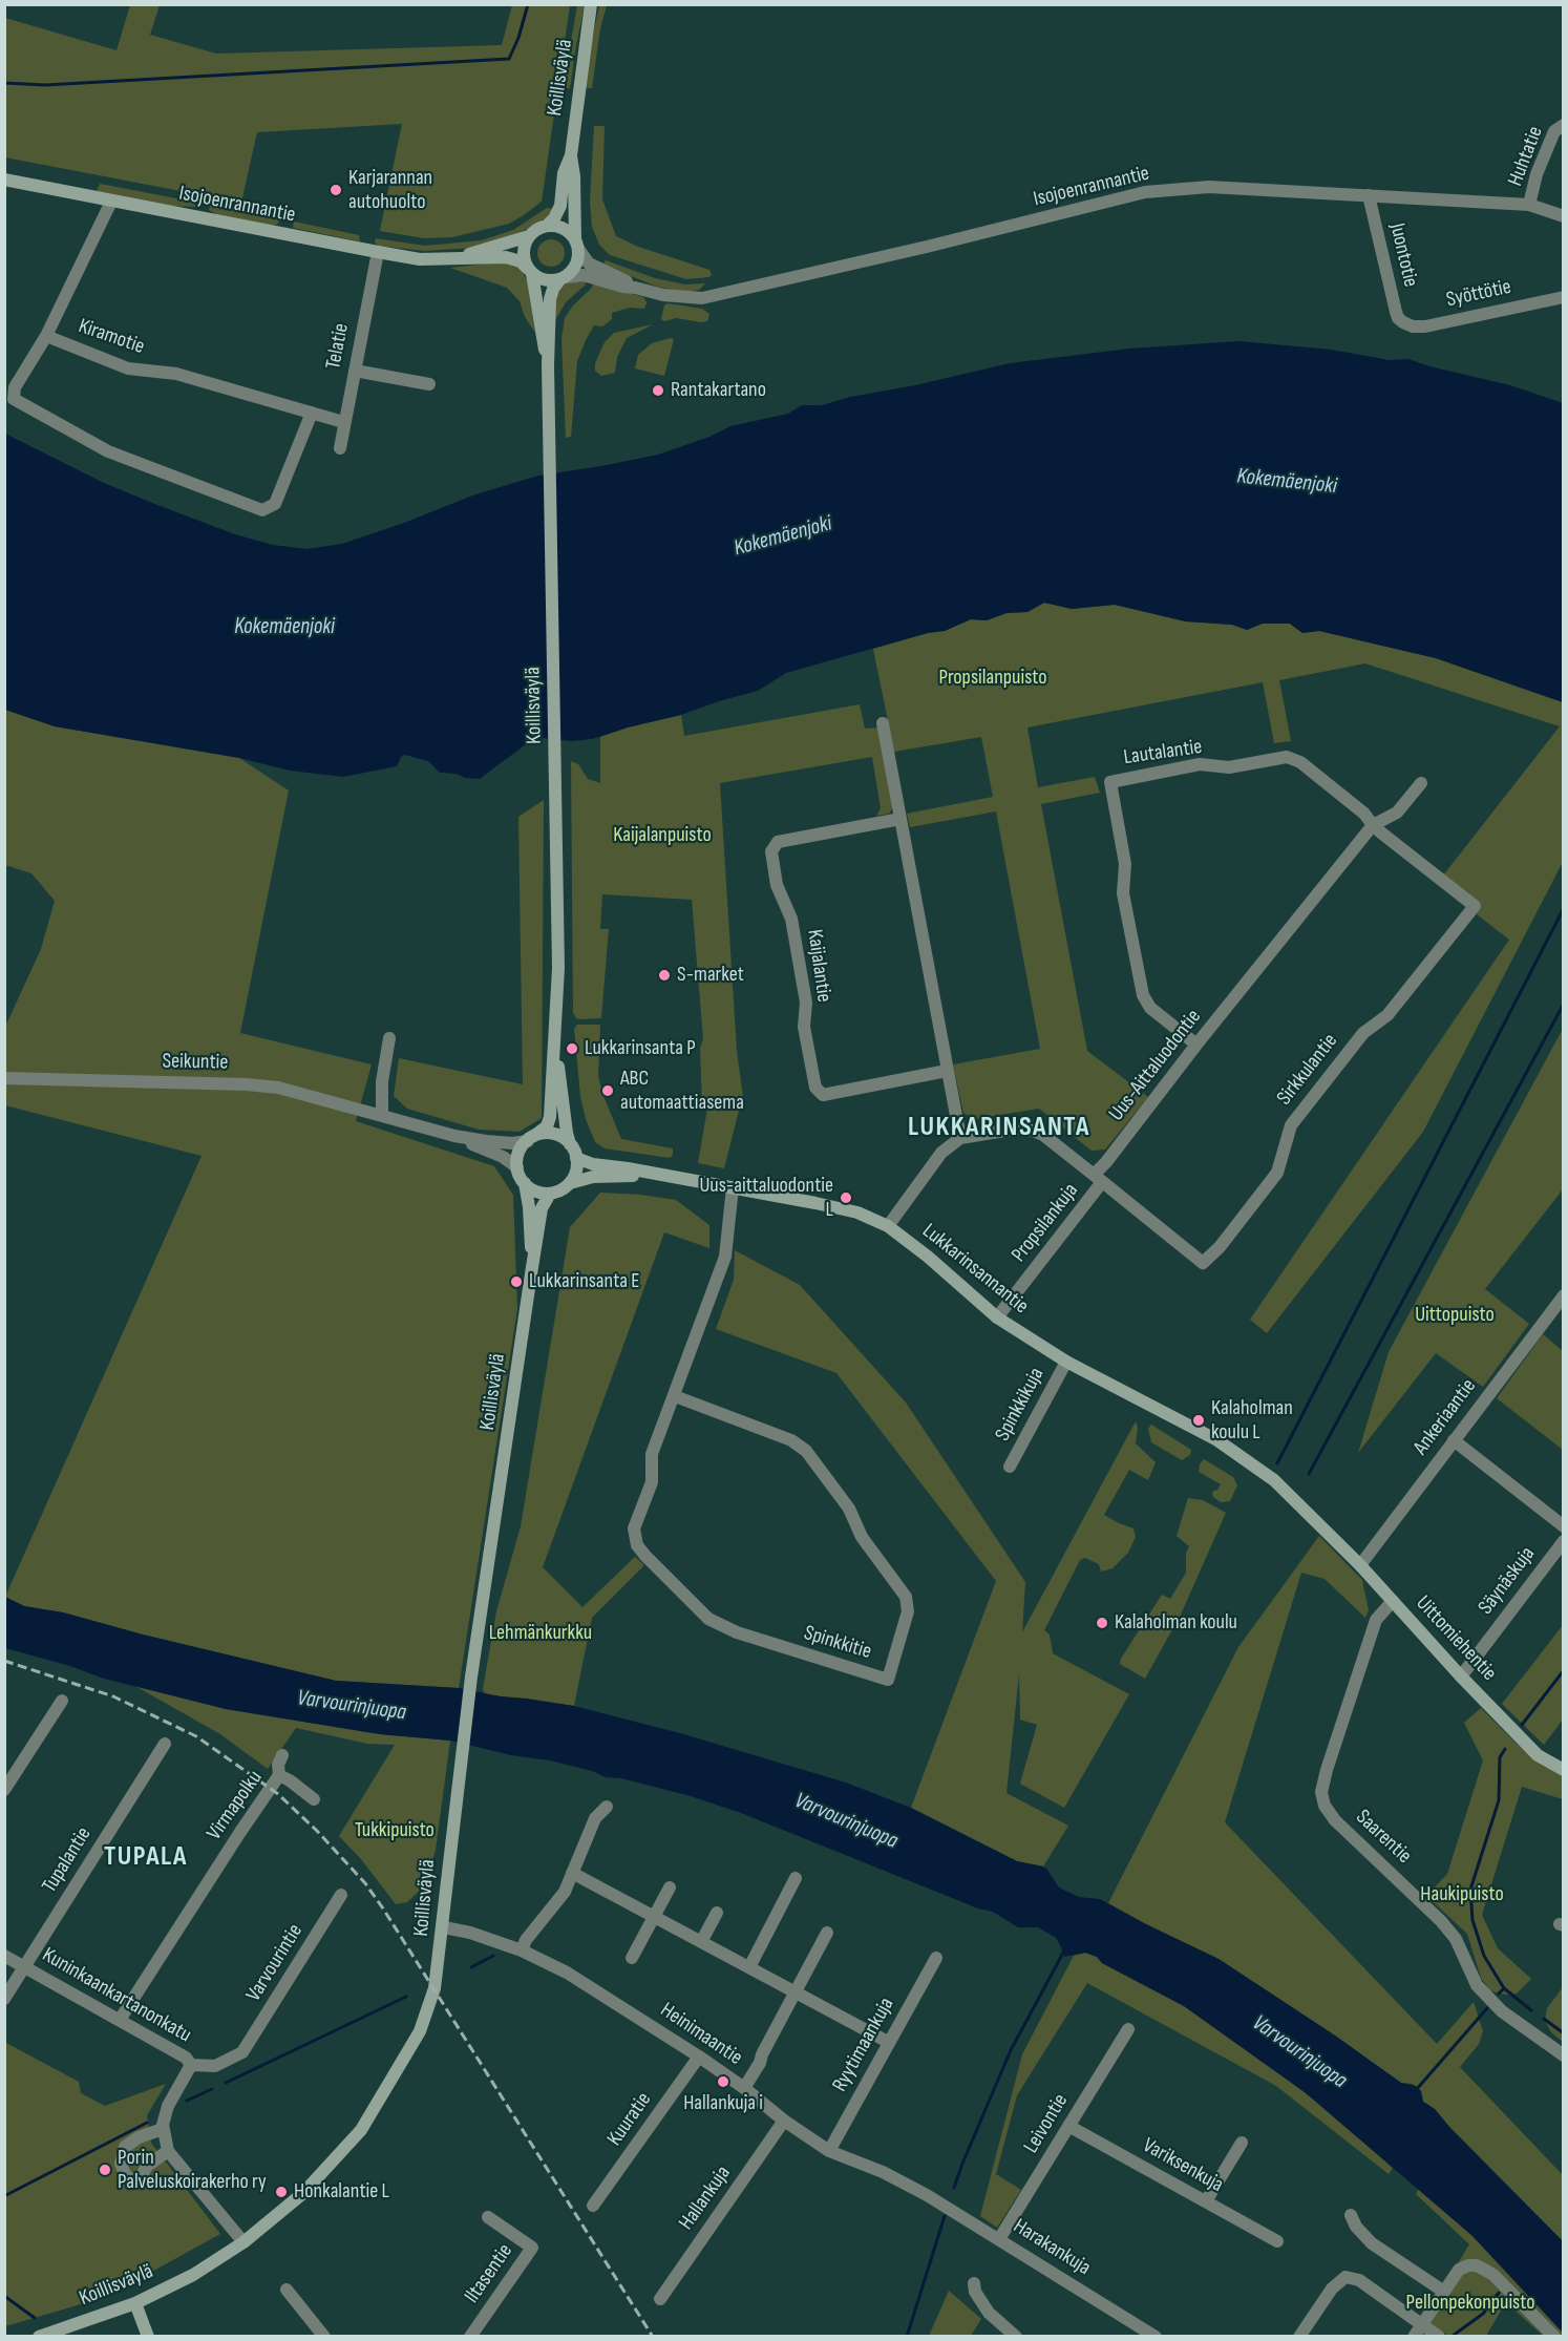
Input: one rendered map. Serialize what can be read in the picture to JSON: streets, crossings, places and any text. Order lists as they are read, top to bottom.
{
  "streets": {
    "main road": [
      "Koillisväylä",
      "Isojoenrannantie",
      "Lukkarinsannantie",
      "Uittomiehentie"
    ],
    "street": [
      "Huhtatie",
      "Juontotie",
      "Syöttötie",
      "Kiramotie",
      "Telatie",
      "Lautalantie",
      "Kaijalantie",
      "Seikuntie",
      "Uus-Aittaluodontie",
      "Sirkkulantie",
      "Propsilankuja",
      "Spinkkikuja",
      "Ankeriaantie",
      "Säynäskuja",
      "Spinkkitie",
      "Virmapolku",
      "Saarentie",
      "Tupalantie",
      "Varvourintie",
      "Kuninkaankartanonkatu",
      "Heinimaantie",
      "Ryytimaankuja",
      "Kuuratie",
      "Leivontie",
      "Variksenkuja",
      "Hallankuja",
      "Harakankuja",
      "Iltasentie"
    ]
  },
  "crossings": [
    ["Koillisväylä", "Isojoenrannantie"],
    ["Koillisväylä", "Seikuntie"],
    ["Koillisväylä", "Lukkarinsannantie"],
    ["Koillisväylä", "Heinimaantie"],
    ["Huhtatie", "Isojoenrannantie"],
    ["Isojoenrannantie", "Juontotie"],
    ["Isojoenrannantie", "Kiramotie"],
    ["Isojoenrannantie", "Telatie"],
    ["Juontotie", "Syöttötie"],
    ["Kiramotie", "Telatie"],
    ["Lautalantie", "Uus-Aittaluodontie"],
    ["Lautalantie", "Sirkkulantie"],
    ["Seikuntie", "Lukkarinsannantie"],
    ["Uus-Aittaluodontie", "Sirkkulantie"],
    ["Uus-Aittaluodontie", "Propsilankuja"],
    ["Sirkkulantie", "Propsilankuja"],
    ["Propsilankuja", "Lukkarinsannantie"],
    ["Lukkarinsannantie", "Spinkkikuja"],
    ["Lukkarinsannantie", "Uittomiehentie"],
    ["Lukkarinsannantie", "Spinkkitie"],
    ["Ankeriaantie", "Uittomiehentie"],
    ["Säynäskuja", "Uittomiehentie"],
    ["Uittomiehentie", "Saarentie"],
    ["Virmapolku", "Kuninkaankartanonkatu"],
    ["Tupalantie", "Kuninkaankartanonkatu"],
    ["Varvourintie", "Kuninkaankartanonkatu"],
    ["Heinimaantie", "Ryytimaankuja"],
    ["Heinimaantie", "Kuuratie"],
    ["Heinimaantie", "Hallankuja"],
    ["Heinimaantie", "Harakankuja"],
    ["Leivontie", "Variksenkuja"],
    ["Leivontie", "Harakankuja"]
  ],
  "districts": ["LUKKARINSANTA", "TUPALA"],
  "water": ["Kokemäenjoki", "Varvourinjuopa"],
  "parks": [
    "Propsilanpuisto",
    "Kaijalanpuisto",
    "Uittopuisto",
    "Lehmänkurkku",
    "Tukkipuisto",
    "Haukipuisto",
    "Pellonpekonpuisto"
  ],
  "places": [
    "Karjarannan autohuolto",
    "Rantakartano",
    "S-market",
    "Lukkarinsanta P",
    "ABC automaattiasema",
    "Uus-aittaluodontie L",
    "Lukkarinsanta E",
    "Kalaholman koulu L",
    "Kalaholman koulu",
    "Hallankuja i",
    "Porin Palveluskoirakerho ry",
    "Honkalantie L"
  ]
}
